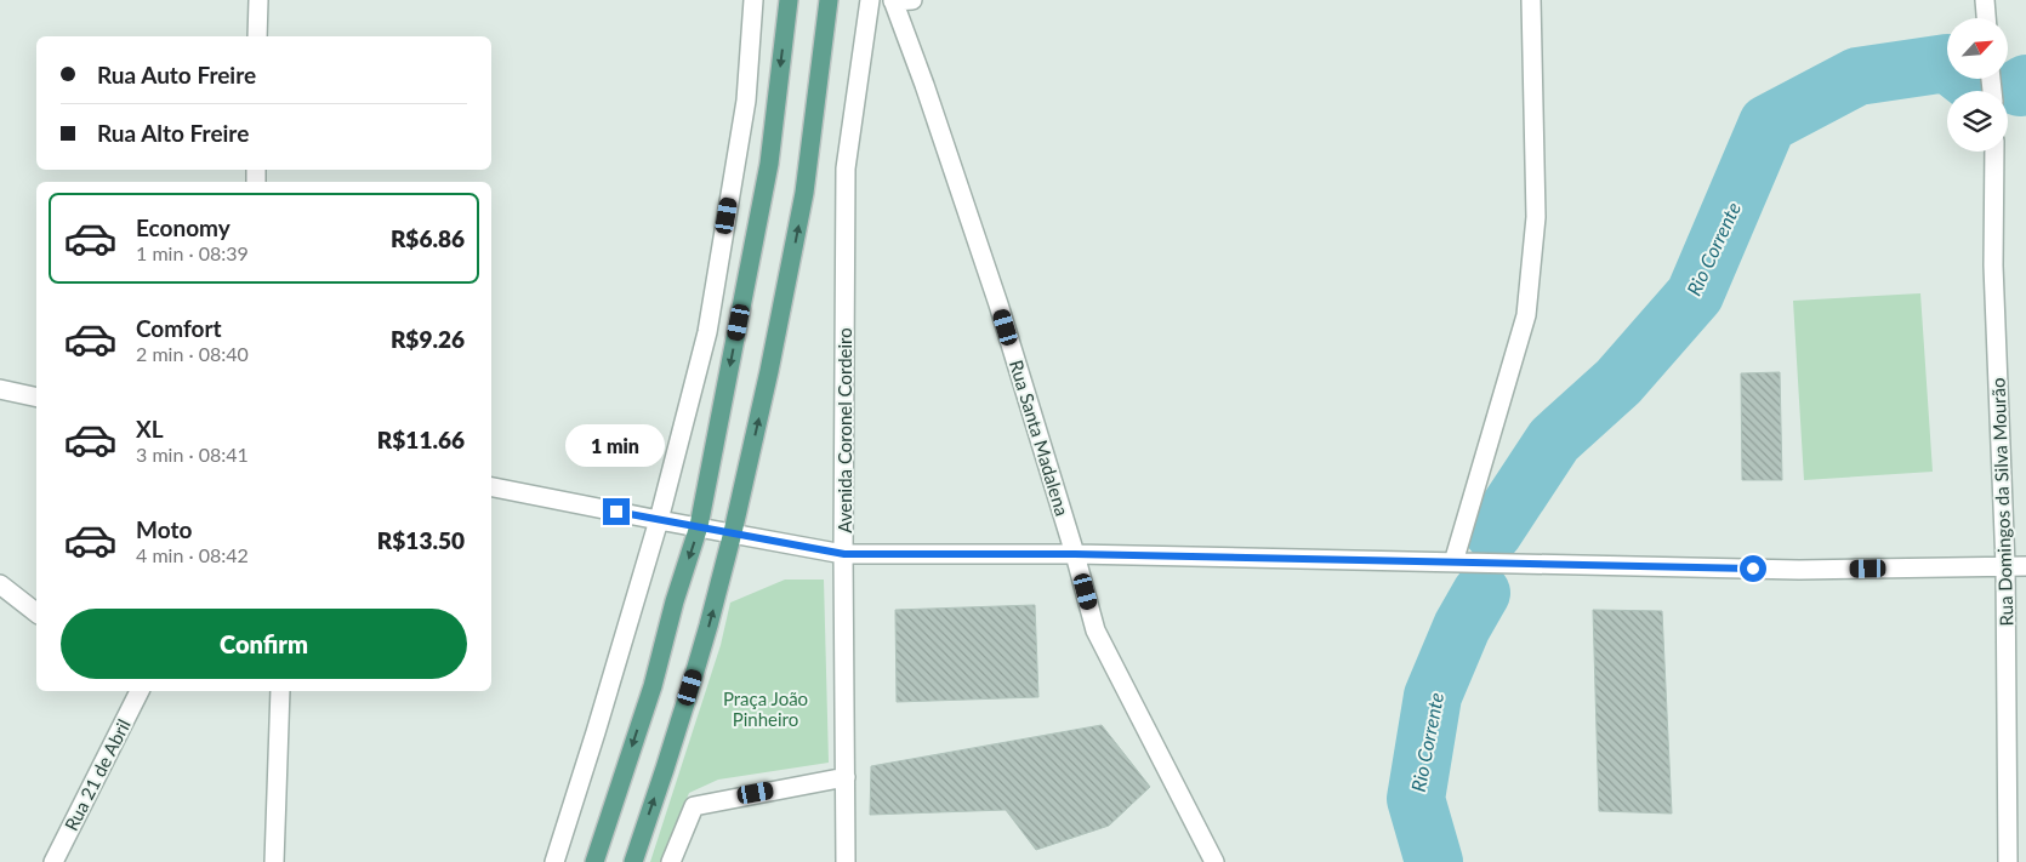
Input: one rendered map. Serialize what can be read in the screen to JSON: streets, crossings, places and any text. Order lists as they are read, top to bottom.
{
  "streets": {
    "street": [
      "Avenida Coronel Cordeiro",
      "Rua Santa Madalena",
      "Rua Domingos da Silva Mourão",
      "Rua 21 de Abril"
    ]
  },
  "water": ["Rio Corrente"],
  "parks": ["Praça João Pinheiro"],
  "north": "top right",
  "page": {
    "banner": ["Rua Auto Freire", "Rua Alto Freire"],
    "list": [
      {
        "name": "Economy",
        "note": "1 min · 08:39",
        "value": "R$6.86"
      },
      {
        "name": "Comfort",
        "note": "2 min · 08:40",
        "value": "R$9.26"
      },
      {
        "name": "XL",
        "note": "3 min · 08:41",
        "value": "R$11.66"
      },
      {
        "name": "Moto",
        "note": "4 min · 08:42",
        "value": "R$13.50"
      }
    ],
    "bubble": "1 min",
    "buttons": "Confirm"
  }
}
